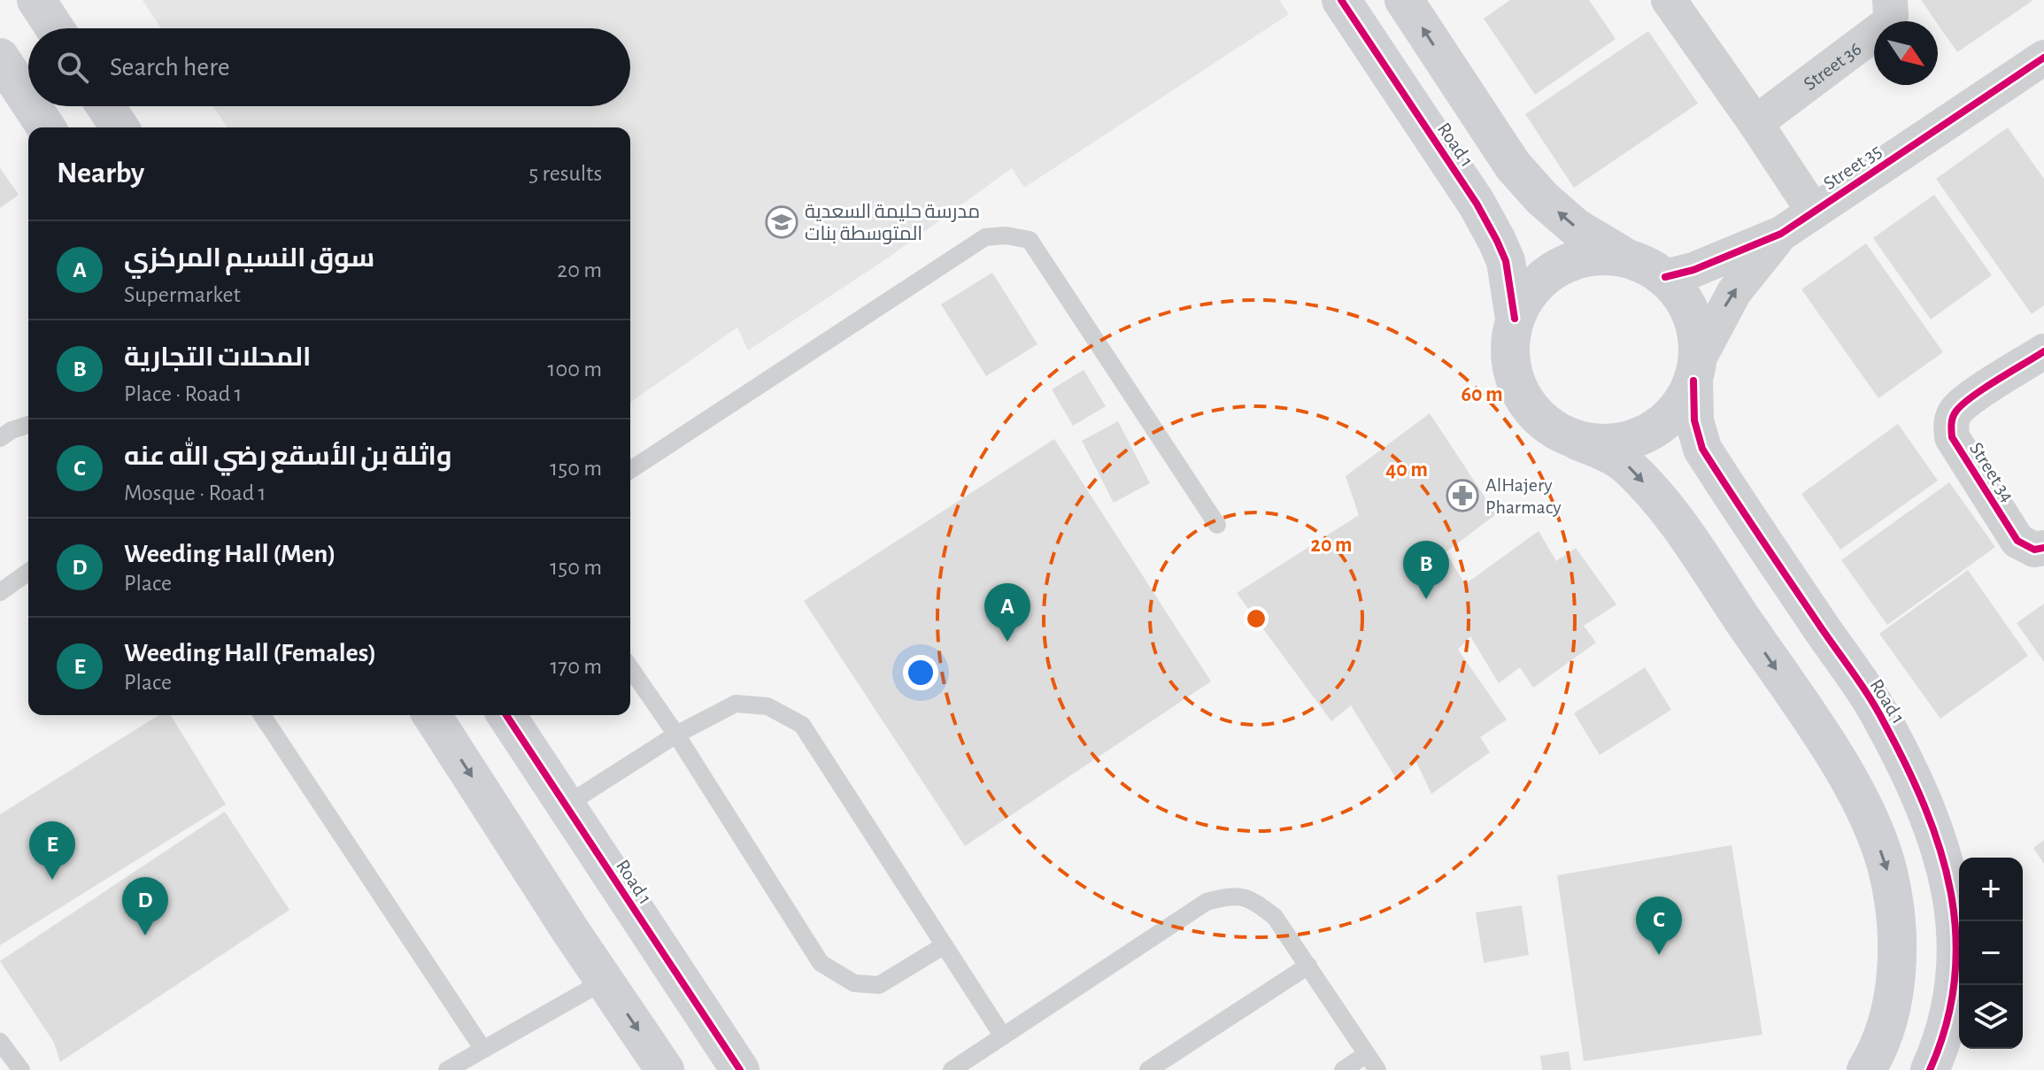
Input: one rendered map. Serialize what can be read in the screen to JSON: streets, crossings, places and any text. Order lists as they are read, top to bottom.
{
  "streets": {
    "street": [
      "Street 36",
      "Road 1",
      "Street 35",
      "Street 34"
    ]
  },
  "crossings": [
    ["Road 1", "Street 35"]
  ],
  "places": {
    "school or university": ["مدرسة حليمة السعدية المتوسطة بنات"],
    "pharmacy": ["AlHajery Pharmacy"]
  },
  "north": "bottom right",
  "page": {
    "search": "Search here",
    "heading": ["Nearby", "5 results"],
    "list": [
      {
        "mark": "A",
        "name": "سوق النسيم المركزي",
        "note": "Supermarket",
        "value": "20 m"
      },
      {
        "mark": "B",
        "name": "المحلات التجارية",
        "note": "Place · Road 1",
        "value": "100 m"
      },
      {
        "mark": "C",
        "name": "واثلة بن الأسقع رضي الله عنه",
        "note": "Mosque · Road 1",
        "value": "150 m"
      },
      {
        "mark": "D",
        "name": "Weeding Hall (Men)",
        "note": "Place",
        "value": "150 m"
      },
      {
        "mark": "E",
        "name": "Weeding Hall (Females)",
        "note": "Place",
        "value": "170 m"
      }
    ],
    "pins": [
      "B",
      "A",
      "E",
      "D",
      "C"
    ],
    "map_buttons": ["+", "−"]
  },
  "rings": ["60 m", "40 m", "20 m"]
}
